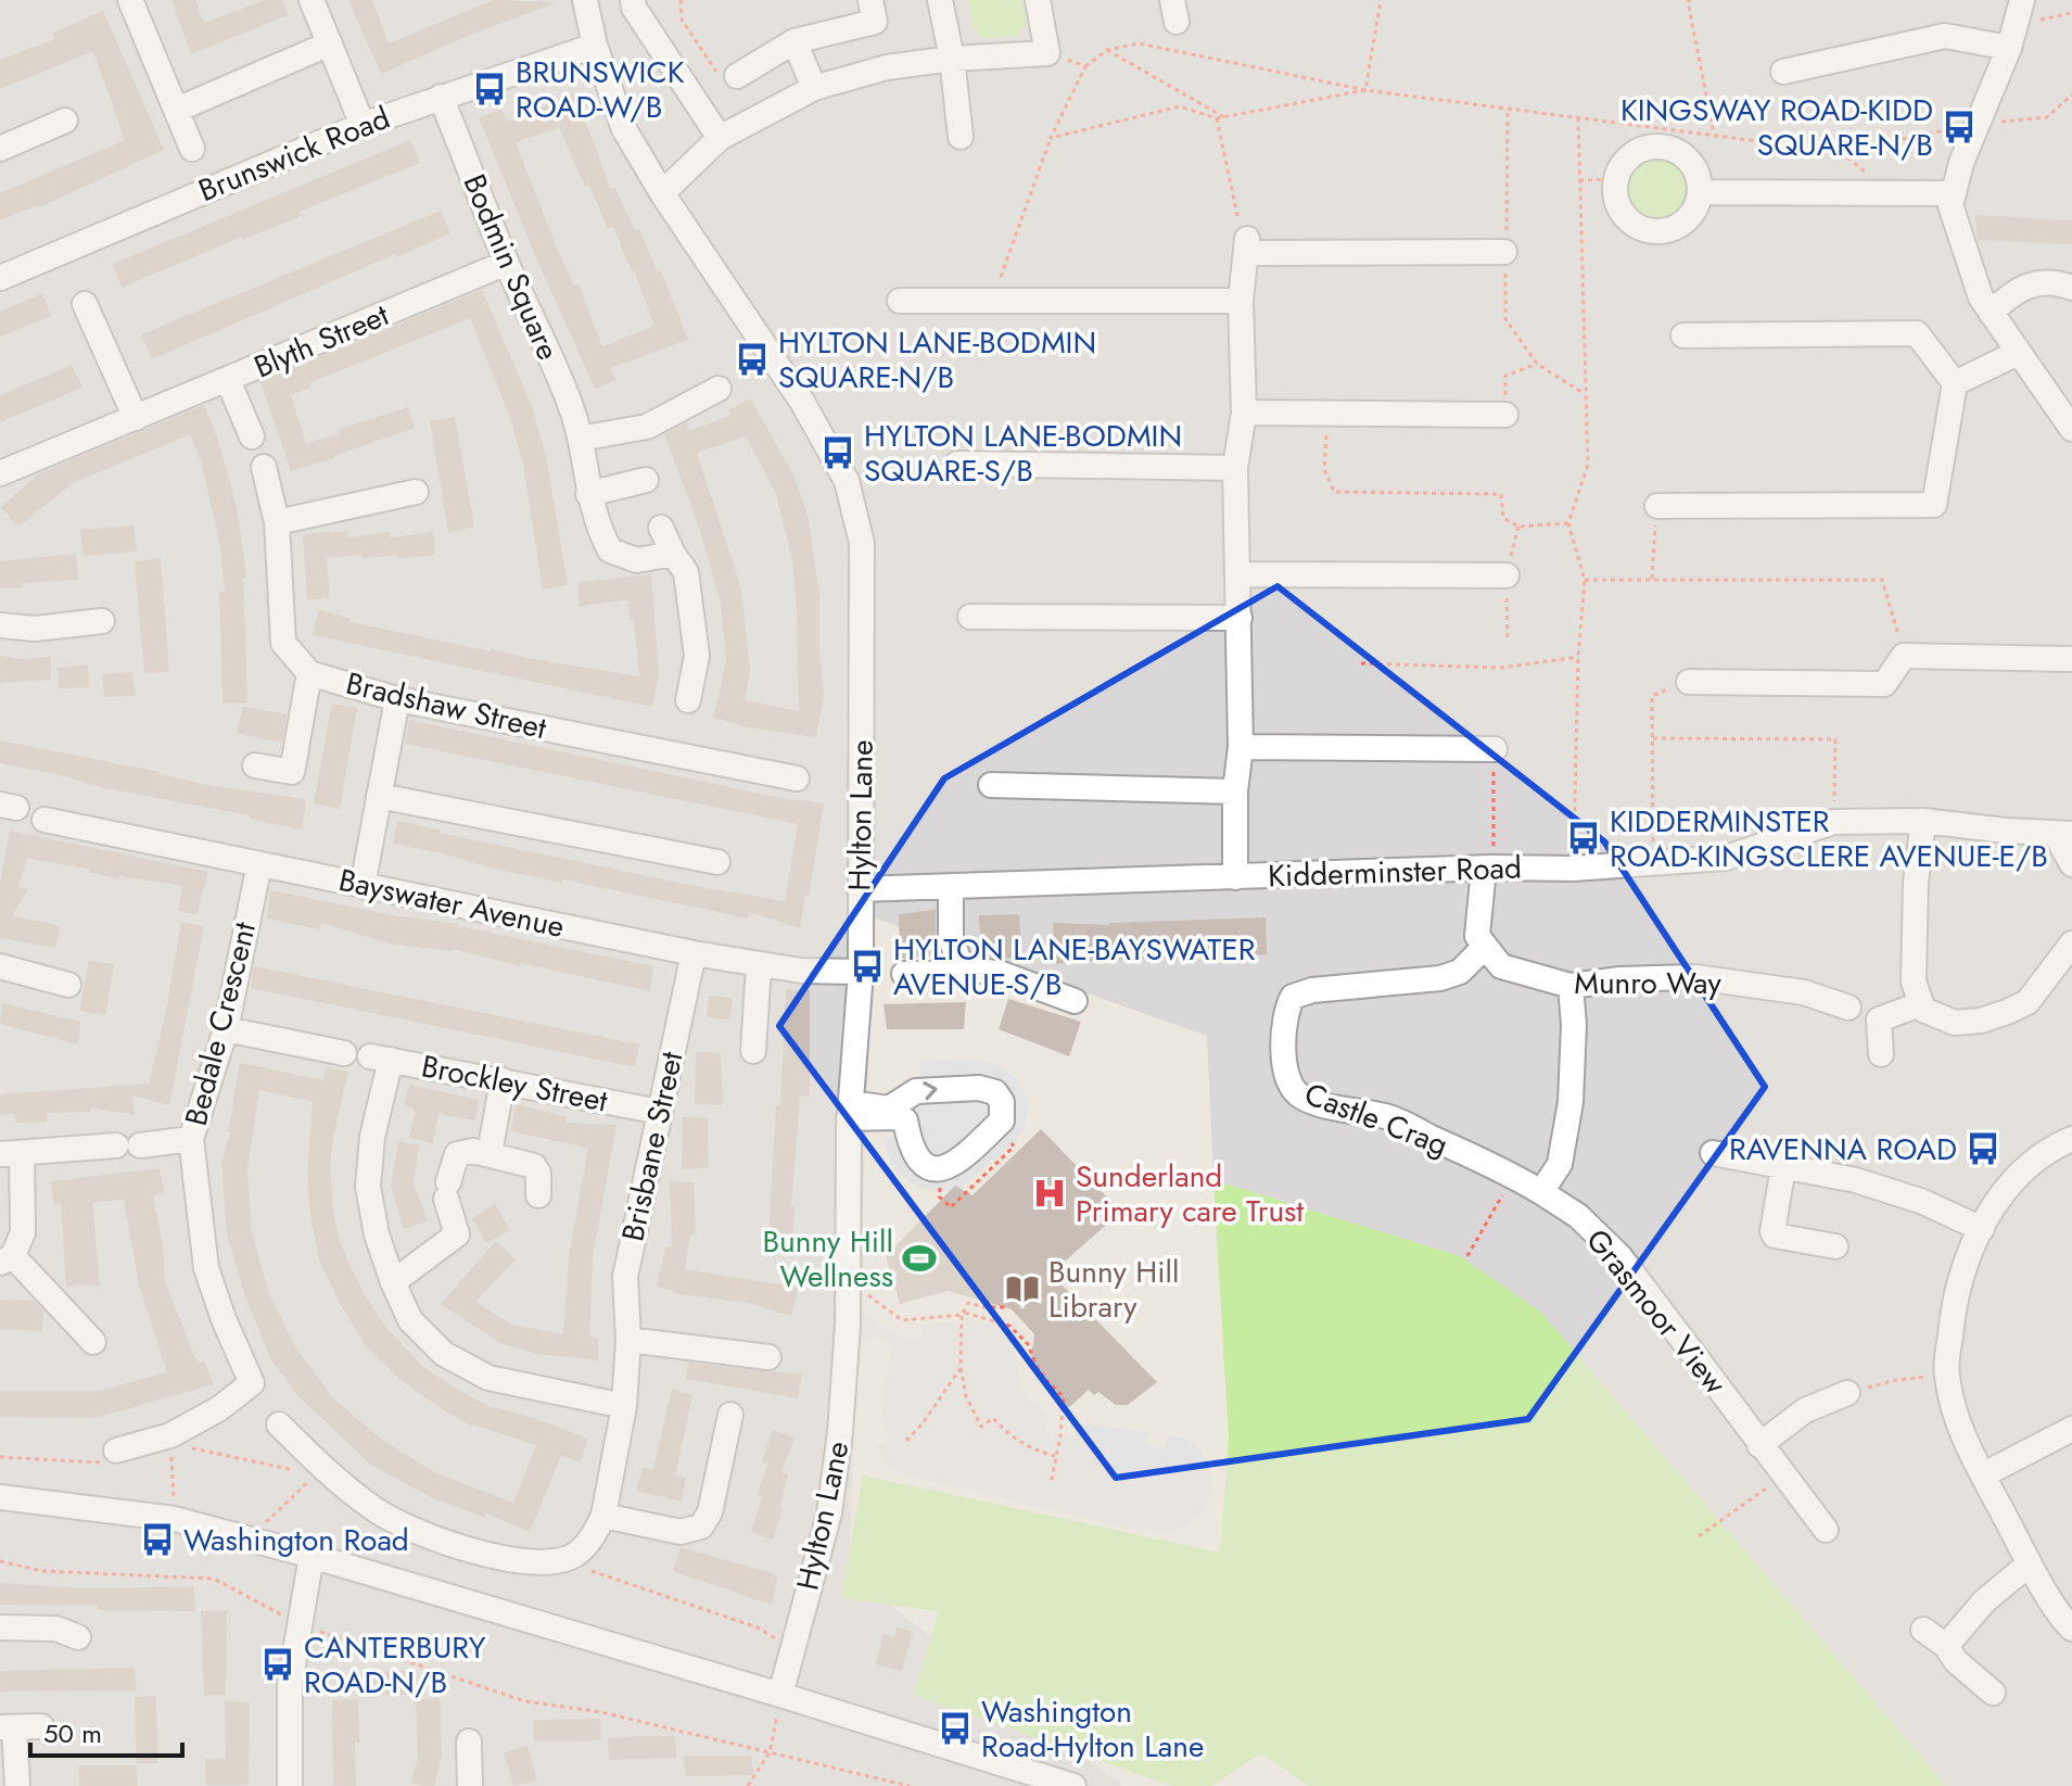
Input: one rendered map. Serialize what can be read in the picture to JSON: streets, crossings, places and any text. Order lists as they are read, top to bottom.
{
  "streets": {
    "street": [
      "Brunswick Road",
      "Bodmin Square",
      "Blyth Street",
      "Bradshaw Street",
      "Hylton Lane",
      "Kidderminster Road",
      "Bayswater Avenue",
      "Munro Way",
      "Bedale Crescent",
      "Brockley Street",
      "Castle Crag",
      "Brisbane Street",
      "Grasmoor View"
    ]
  },
  "crossings": [
    ["Brunswick Road", "Bodmin Square"],
    ["Brunswick Road", "Hylton Lane"],
    ["Bodmin Square", "Blyth Street"],
    ["Hylton Lane", "Kidderminster Road"],
    ["Hylton Lane", "Bayswater Avenue"],
    ["Bayswater Avenue", "Bedale Crescent"],
    ["Bayswater Avenue", "Brisbane Street"],
    ["Munro Way", "Castle Crag"],
    ["Brockley Street", "Brisbane Street"],
    ["Castle Crag", "Grasmoor View"]
  ],
  "places": {
    "bus stop": [
      "BRUNSWICK ROAD-W/B",
      "KINGSWAY ROAD-KIDD SQUARE-N/B",
      "HYLTON LANE-BODMIN SQUARE-N/B",
      "HYLTON LANE-BODMIN SQUARE-S/B",
      "KIDDERMINSTER ROAD-KINGSCLERE AVENUE-E/B",
      "HYLTON LANE-BAYSWATER AVENUE-S/B",
      "RAVENNA ROAD",
      "Washington Road",
      "CANTERBURY ROAD-N/B",
      "Washington Road-Hylton Lane"
    ],
    "hospital": ["Sunderland Primary care Trust"],
    "sports": ["Bunny Hill Wellness"],
    "library": ["Bunny Hill Library"]
  },
  "scale_bar": "50 m"
}
